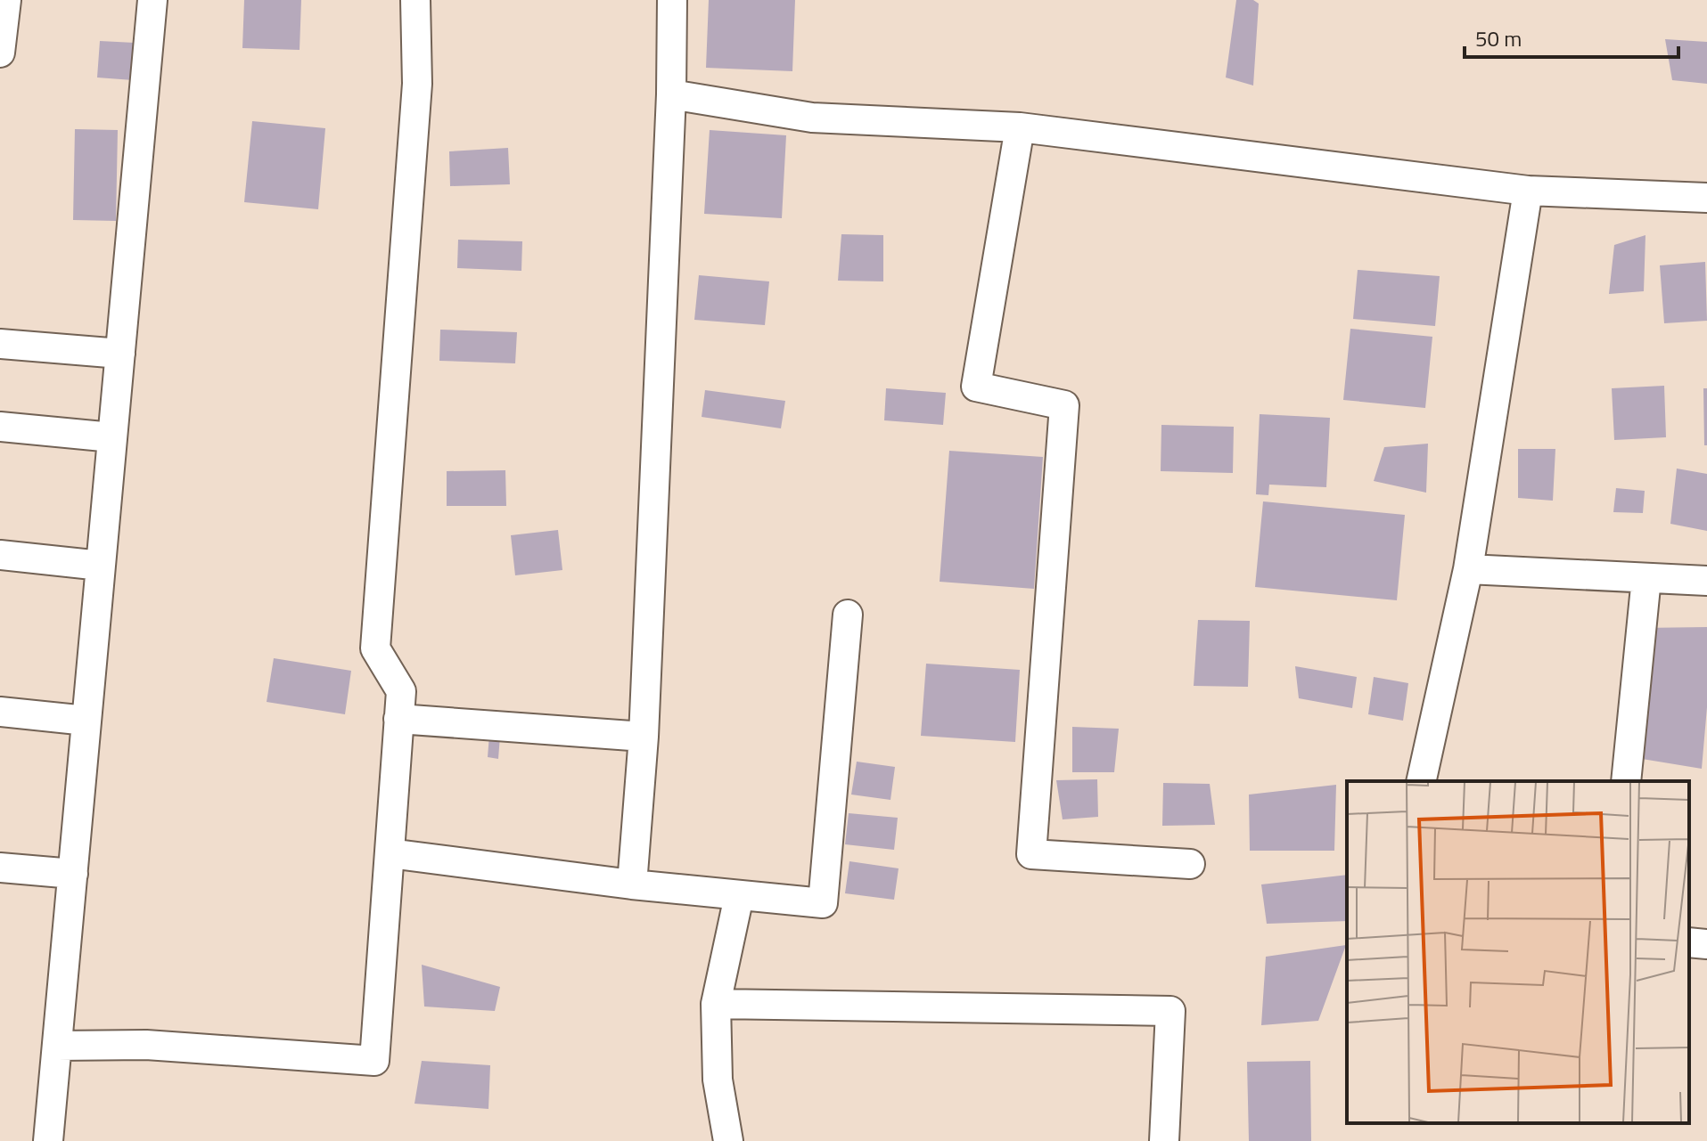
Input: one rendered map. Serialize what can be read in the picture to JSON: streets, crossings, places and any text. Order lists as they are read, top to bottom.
{
  "scale_bar": "50 m"
}
